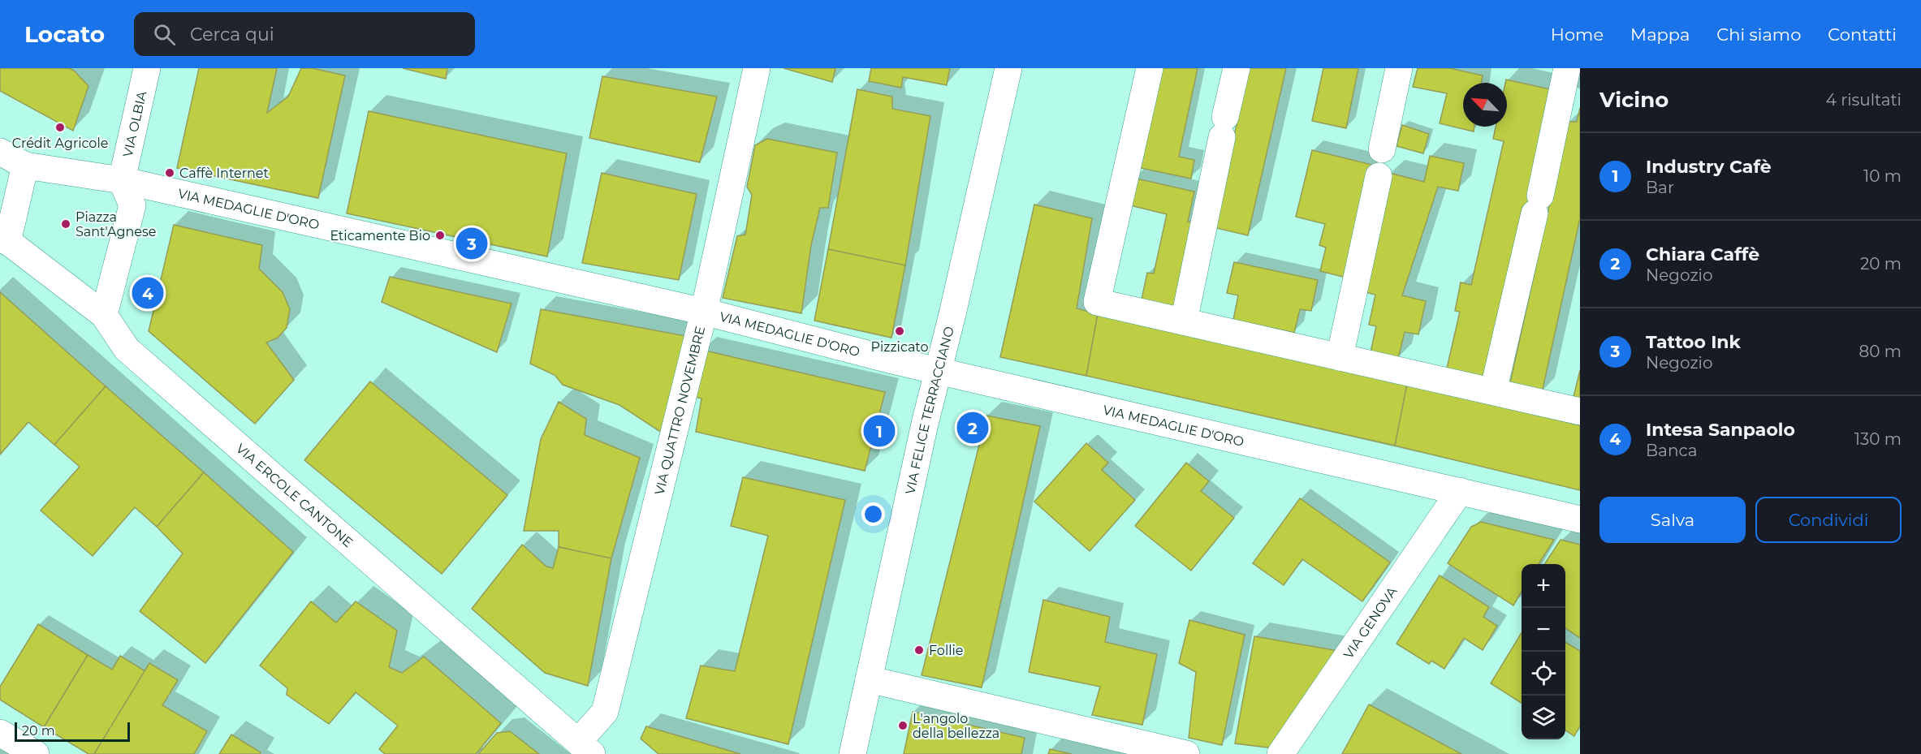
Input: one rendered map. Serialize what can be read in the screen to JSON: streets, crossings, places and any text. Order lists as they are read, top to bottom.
{
  "streets": {
    "street": [
      "VIA OLBIA",
      "VIA MEDAGLIE D'ORO",
      "VIA QUATTRO NOVEMBRE",
      "VIA FELICE TERRACCIANO",
      "VIA ERCOLE CANTONE",
      "VIA GENOVA"
    ]
  },
  "crossings": [
    ["VIA OLBIA", "VIA MEDAGLIE D'ORO"],
    ["VIA MEDAGLIE D'ORO", "VIA QUATTRO NOVEMBRE"],
    ["VIA MEDAGLIE D'ORO", "VIA FELICE TERRACCIANO"],
    ["VIA MEDAGLIE D'ORO", "VIA GENOVA"],
    ["VIA QUATTRO NOVEMBRE", "VIA ERCOLE CANTONE"]
  ],
  "places": [
    "Crédit Agricole",
    "Caffè Internet",
    "Piazza Sant'Agnese",
    "Eticamente Bio",
    "Pizzicato",
    "Follie",
    "L'angolo della bellezza"
  ],
  "scale_bar": "20 m",
  "north": "top left",
  "page": {
    "header": "Locato",
    "search": "Cerca qui",
    "nav": [
      "Home",
      "Mappa",
      "Chi siamo",
      "Contatti"
    ],
    "heading": ["Vicino", "4 risultati"],
    "list": [
      {
        "mark": "1",
        "name": "Industry Cafè",
        "note": "Bar",
        "value": "10 m"
      },
      {
        "mark": "2",
        "name": "Chiara Caffè",
        "note": "Negozio",
        "value": "20 m"
      },
      {
        "mark": "3",
        "name": "Tattoo Ink",
        "note": "Negozio",
        "value": "80 m"
      },
      {
        "mark": "4",
        "name": "Intesa Sanpaolo",
        "note": "Banca",
        "value": "130 m"
      }
    ],
    "pins": [
      "3",
      "4",
      "2",
      "1"
    ],
    "buttons": ["Salva", "Condividi"],
    "map_buttons": ["+", "−"],
    "scale": "20 m"
  }
}
